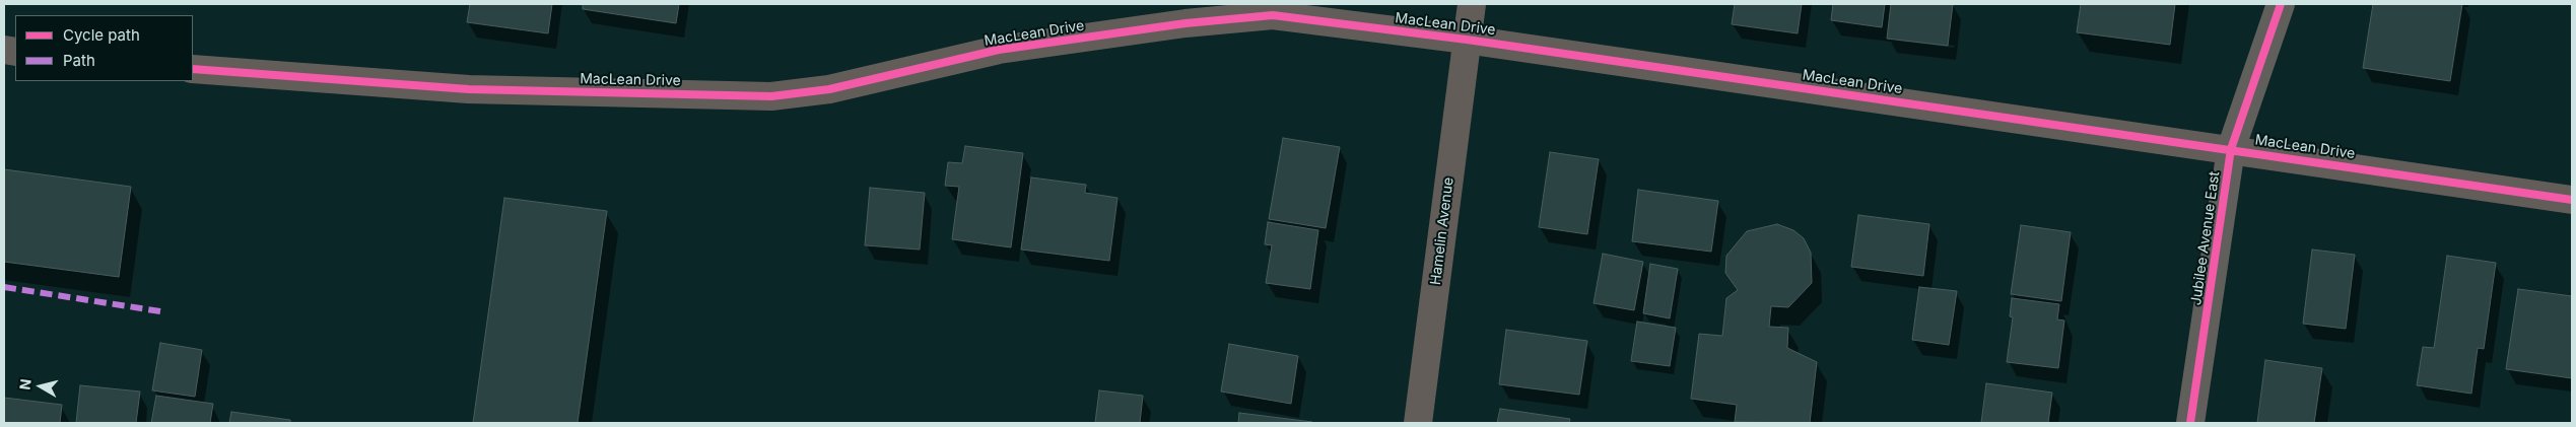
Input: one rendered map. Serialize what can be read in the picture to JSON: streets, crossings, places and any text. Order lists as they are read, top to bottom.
{
  "streets": {
    "main road": ["Jubilee Avenue East"],
    "street": ["MacLean Drive", "Hamelin Avenue"]
  },
  "crossings": [
    ["MacLean Drive", "Hamelin Avenue"],
    ["MacLean Drive", "Jubilee Avenue East"]
  ],
  "legend": ["Cycle path", "Path"],
  "north": "left"
}
